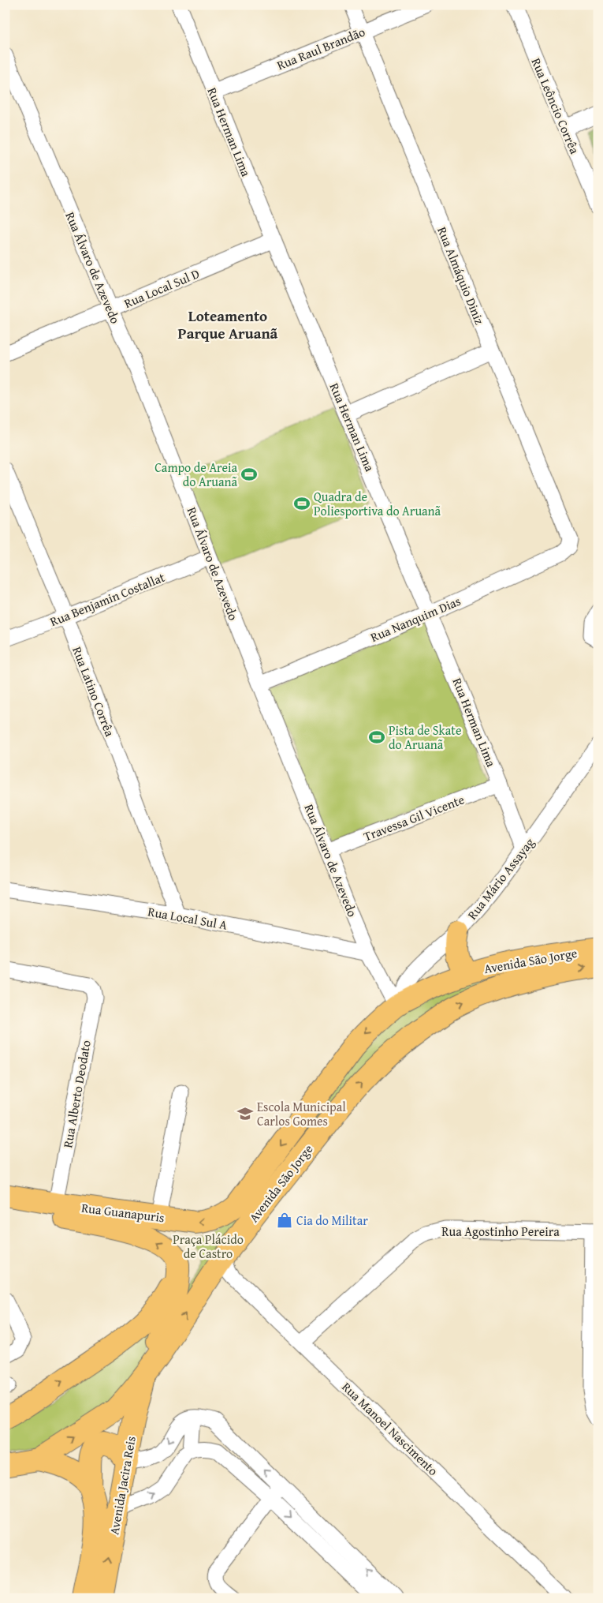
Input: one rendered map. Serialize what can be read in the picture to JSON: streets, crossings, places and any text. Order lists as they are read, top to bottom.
{
  "streets": {
    "main road": ["Avenida São Jorge", "Rua Guanapuris", "Avenida Jacira Reis"],
    "street": [
      "Rua Raul Brandão",
      "Rua Leôncio Corrêa",
      "Rua Herman Lima",
      "Rua Álvaro de Azevedo",
      "Rua Almáquio Diniz",
      "Rua Local Sul D",
      "Rua Benjamin Costallat",
      "Rua Nanquim Dias",
      "Rua Latino Corrêa",
      "Travessa Gil Vicente",
      "Rua Mário Assayag",
      "Rua Local Sul A",
      "Rua Alberto Deodato",
      "Rua Agostinho Pereira",
      "Rua Manoel Nascimento"
    ]
  },
  "crossings": [
    ["Rua Raul Brandão", "Rua Herman Lima"],
    ["Rua Raul Brandão", "Rua Almáquio Diniz"],
    ["Rua Herman Lima", "Rua Local Sul D"],
    ["Rua Herman Lima", "Rua Nanquim Dias"],
    ["Rua Herman Lima", "Travessa Gil Vicente"],
    ["Rua Herman Lima", "Rua Mário Assayag"],
    ["Rua Álvaro de Azevedo", "Rua Local Sul D"],
    ["Rua Álvaro de Azevedo", "Rua Benjamin Costallat"],
    ["Rua Álvaro de Azevedo", "Rua Nanquim Dias"],
    ["Rua Álvaro de Azevedo", "Travessa Gil Vicente"],
    ["Rua Álvaro de Azevedo", "Rua Mário Assayag"],
    ["Rua Álvaro de Azevedo", "Rua Local Sul A"],
    ["Rua Álvaro de Azevedo", "Avenida São Jorge"],
    ["Rua Almáquio Diniz", "Rua Nanquim Dias"],
    ["Rua Benjamin Costallat", "Rua Latino Corrêa"],
    ["Rua Latino Corrêa", "Rua Local Sul A"],
    ["Rua Mário Assayag", "Avenida São Jorge"],
    ["Avenida São Jorge", "Rua Guanapuris"],
    ["Avenida São Jorge", "Rua Manoel Nascimento"],
    ["Avenida São Jorge", "Avenida Jacira Reis"],
    ["Rua Alberto Deodato", "Rua Guanapuris"],
    ["Rua Agostinho Pereira", "Rua Manoel Nascimento"]
  ],
  "districts": ["Loteamento Parque Aruanã"],
  "parks": ["Praça Plácido de Castro"],
  "places": {
    "sports": ["Campo de Areia do Aruanã", "Quadra de Poliesportiva do Aruanã", "Pista de Skate do Aruanã"],
    "school or university": ["Escola Municipal Carlos Gomes"],
    "shop": ["Cia do Militar"]
  }
}
